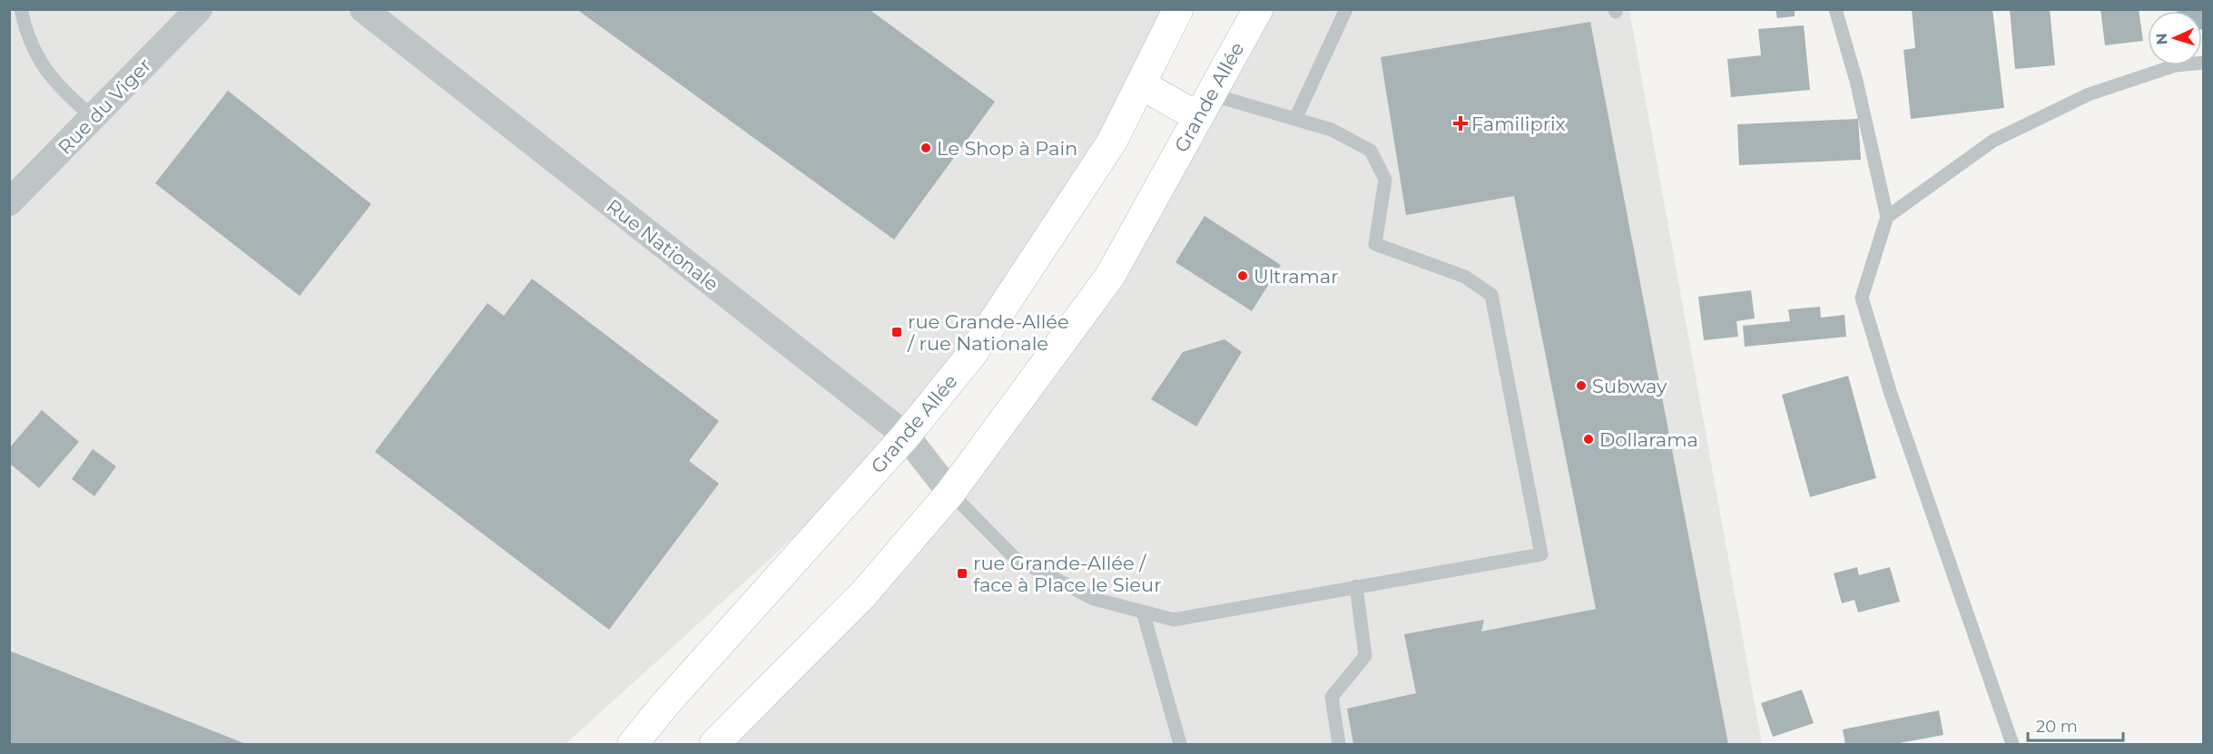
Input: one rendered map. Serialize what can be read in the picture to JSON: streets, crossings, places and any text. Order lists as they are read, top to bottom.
{
  "streets": {
    "street": ["Grande Allée", "Rue du Viger", "Rue Nationale"]
  },
  "crossings": [
    ["Grande Allée", "Rue Nationale"]
  ],
  "places": {
    "health": ["Familiprix"],
    "other": [
      "Le Shop à Pain",
      "Ultramar",
      "Subway",
      "Dollarama"
    ],
    "transit": ["rue Grande-Allée / rue Nationale", "rue Grande-Allée / face à Place le Sieur"]
  },
  "scale_bar": "20 m",
  "north": "left"
}
